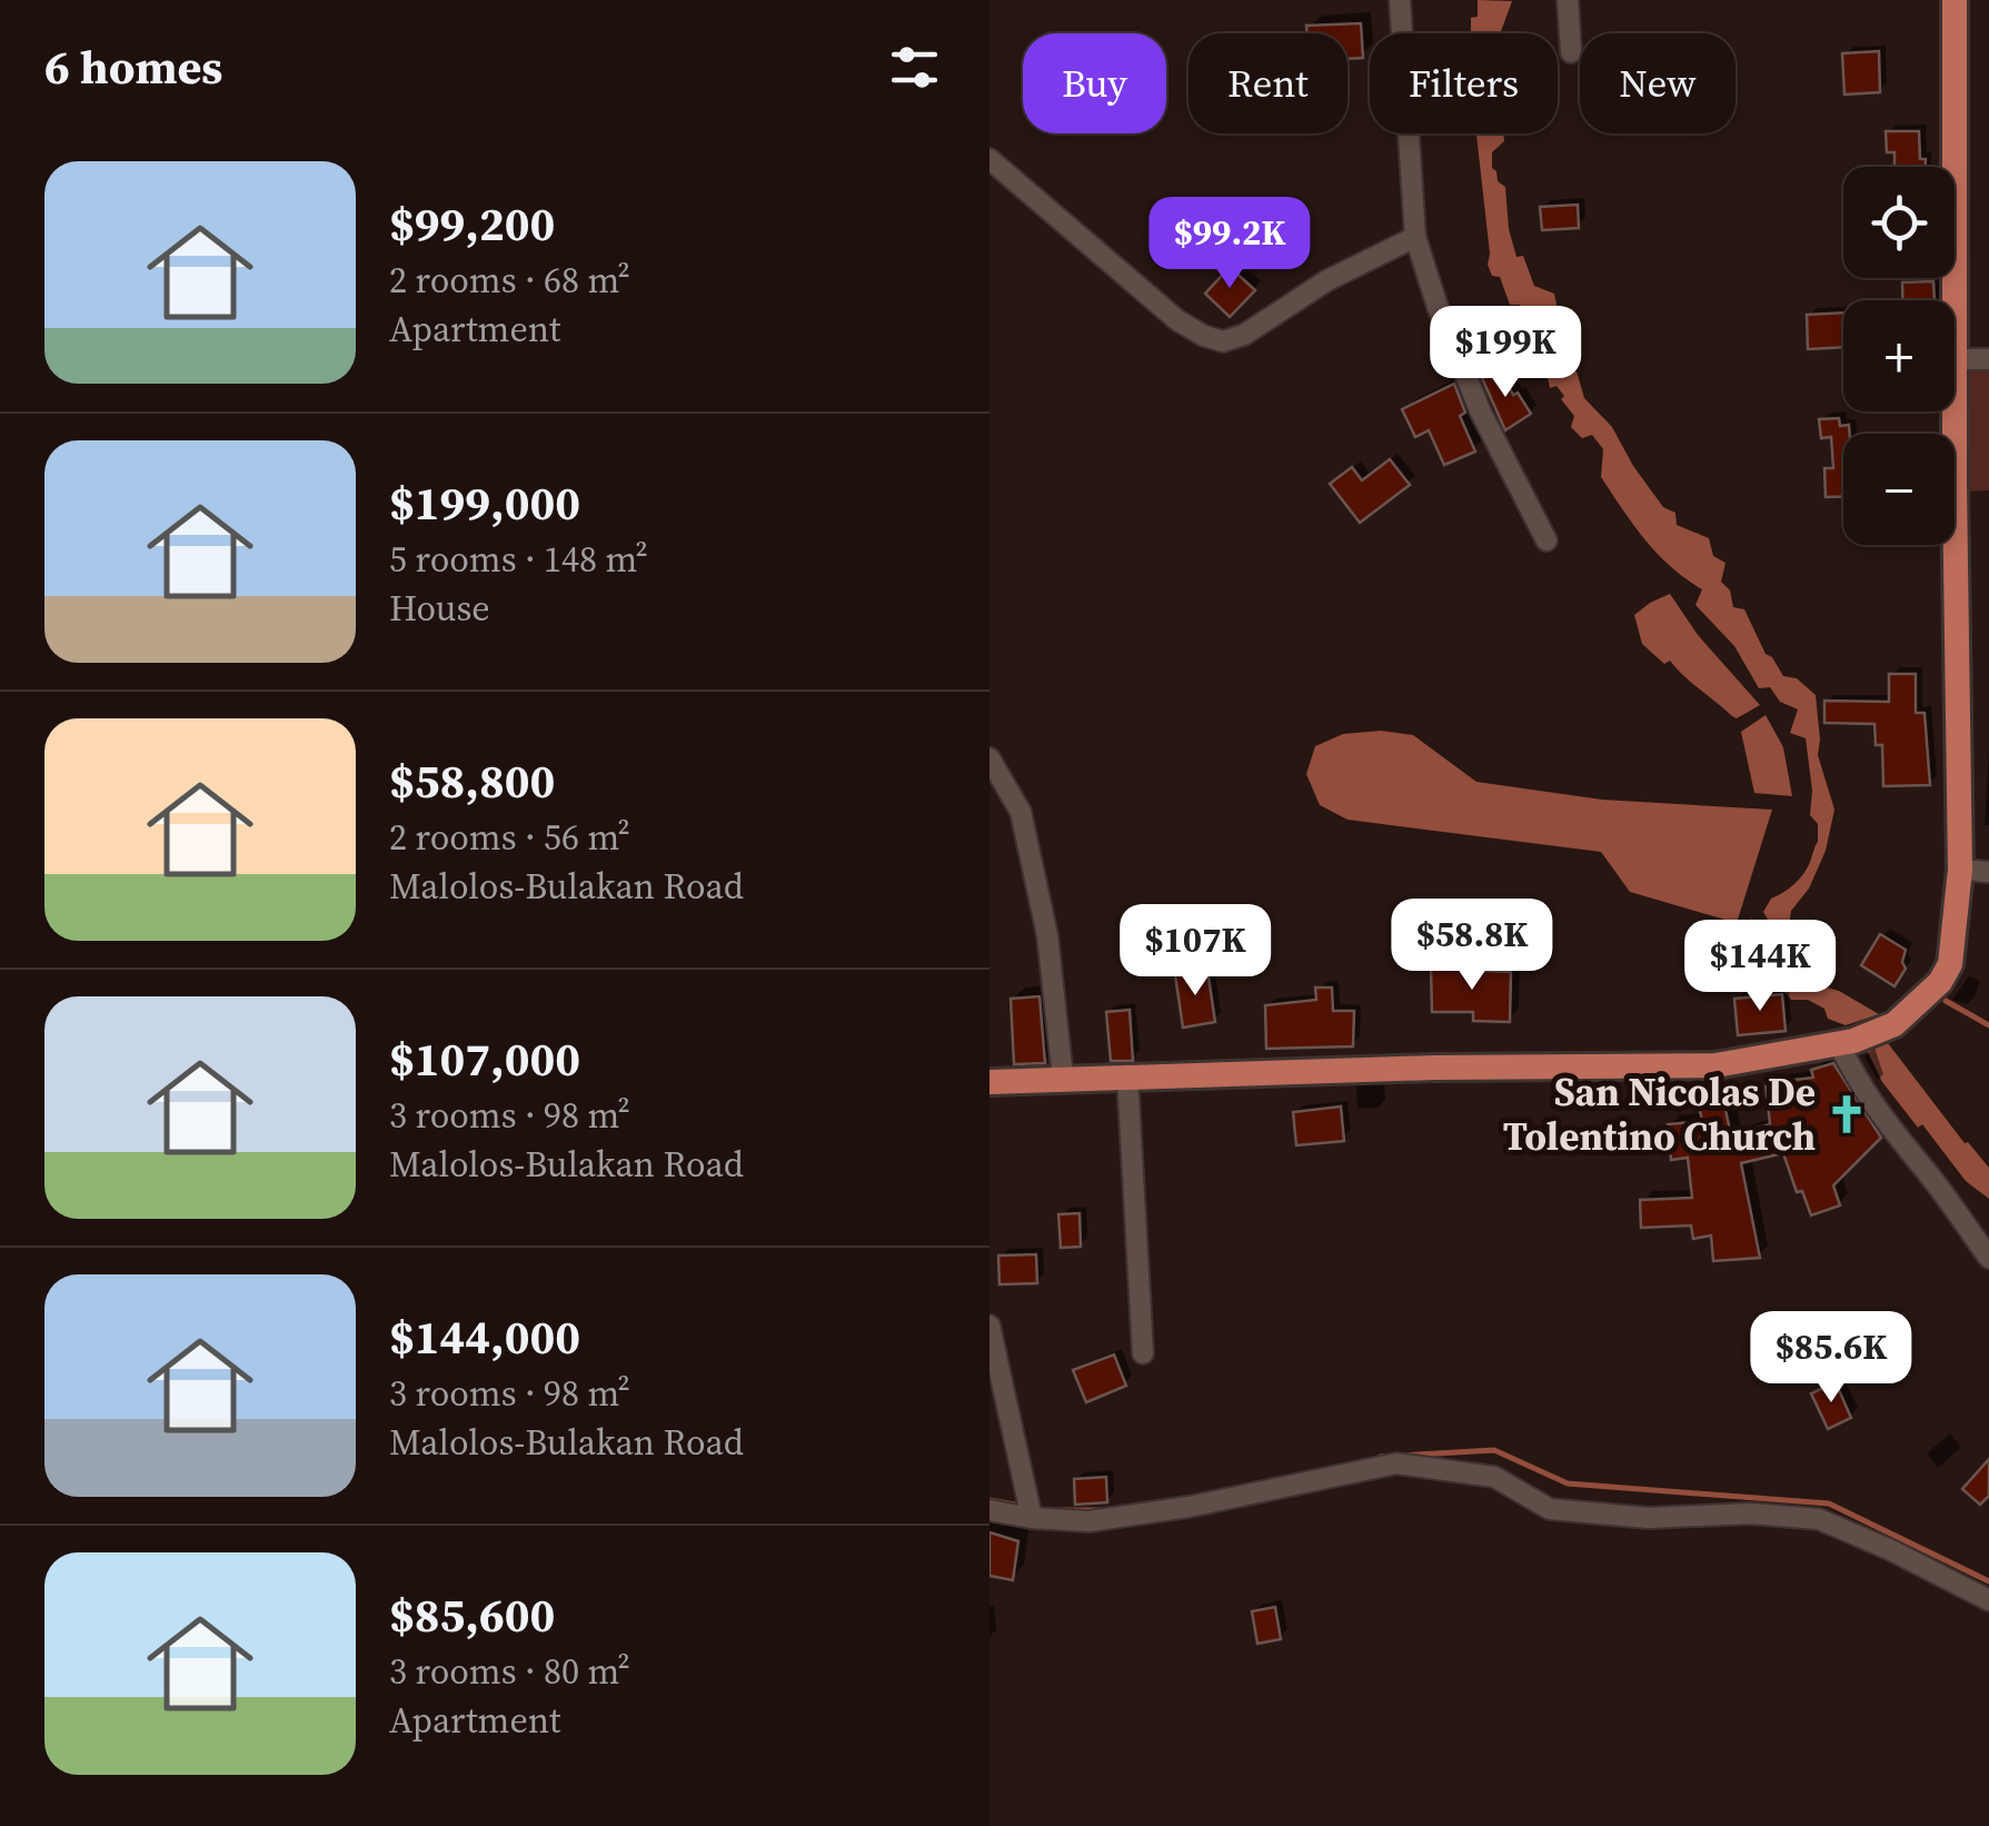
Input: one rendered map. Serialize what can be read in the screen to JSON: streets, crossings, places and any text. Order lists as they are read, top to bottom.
{
  "places": {
    "church": ["San Nicolas De Tolentino Church"]
  },
  "page": {
    "heading": "6 homes",
    "chip": [
      "Buy",
      "Rent",
      "Filters",
      "New"
    ],
    "list": [
      {
        "name": "$99,200",
        "note": "2 rooms · 68 m² · Apartment"
      },
      {
        "name": "$199,000",
        "note": "5 rooms · 148 m² · House"
      },
      {
        "name": "$58,800",
        "note": "2 rooms · 56 m² · Malolos-Bulakan Road"
      },
      {
        "name": "$107,000",
        "note": "3 rooms · 98 m² · Malolos-Bulakan Road"
      },
      {
        "name": "$144,000",
        "note": "3 rooms · 98 m² · Malolos-Bulakan Road"
      },
      {
        "name": "$85,600",
        "note": "3 rooms · 80 m² · Apartment"
      }
    ],
    "map_buttons": ["+", "−"],
    "price": [
      "$99.2K",
      "$199K",
      "$58.8K",
      "$107K",
      "$144K",
      "$85.6K"
    ]
  }
}
